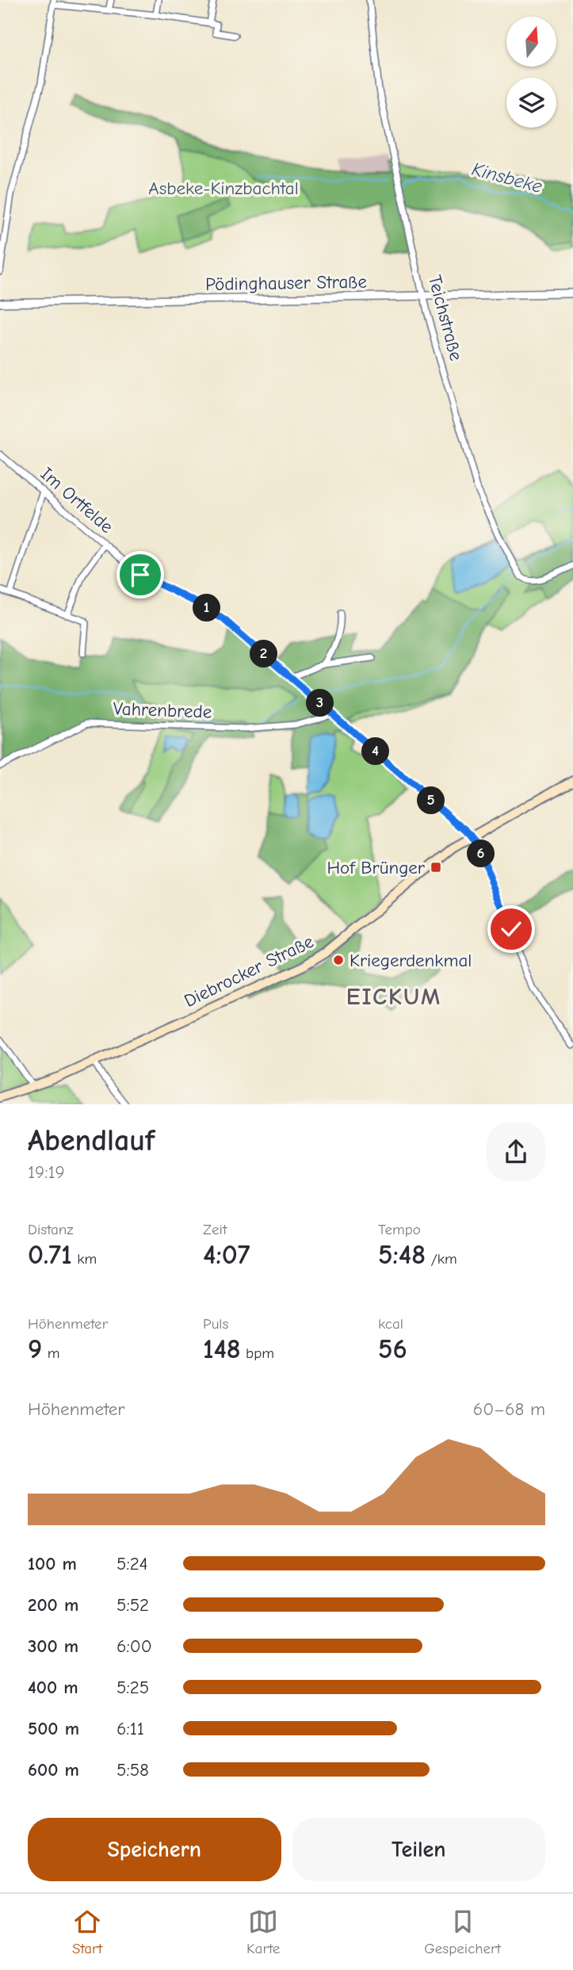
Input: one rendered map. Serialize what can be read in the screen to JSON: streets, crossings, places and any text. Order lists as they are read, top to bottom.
{
  "streets": {
    "main road": ["Diebrocker Straße"],
    "street": [
      "Pödinghauser Straße",
      "Teichstraße",
      "Im Ortfelde",
      "Vahrenbrede"
    ]
  },
  "crossings": [
    ["Pödinghauser Straße", "Teichstraße"],
    ["Im Ortfelde", "Vahrenbrede"],
    ["Im Ortfelde", "Diebrocker Straße"]
  ],
  "districts": ["EICKUM"],
  "water": ["Kinsbeke"],
  "parks": ["Asbeke-Kinzbachtal"],
  "places": {
    "transit": ["Hof Brünger"],
    "other": ["Kriegerdenkmal"]
  },
  "north": "top",
  "page": {
    "pins": [
      "1",
      "2",
      "3",
      "4",
      "5",
      "6"
    ],
    "heading": ["Abendlauf", "19:19"],
    "stats": [
      ["Distanz", "0.71 km"],
      ["Zeit", "4:07"],
      ["Tempo", "5:48 /km"],
      ["Höhenmeter", "9 m"],
      ["Puls", "148 bpm"],
      ["kcal", "56"]
    ],
    "chart": ["Höhenmeter", "60–68 m"],
    "list": [
      {
        "name": "100 m",
        "note": "5:24"
      },
      {
        "name": "200 m",
        "note": "5:52"
      },
      {
        "name": "300 m",
        "note": "6:00"
      },
      {
        "name": "400 m",
        "note": "5:25"
      },
      {
        "name": "500 m",
        "note": "6:11"
      },
      {
        "name": "600 m",
        "note": "5:58"
      }
    ],
    "buttons": ["Speichern", "Teilen"],
    "tabs": ["Start", "Karte", "Gespeichert"]
  }
}
